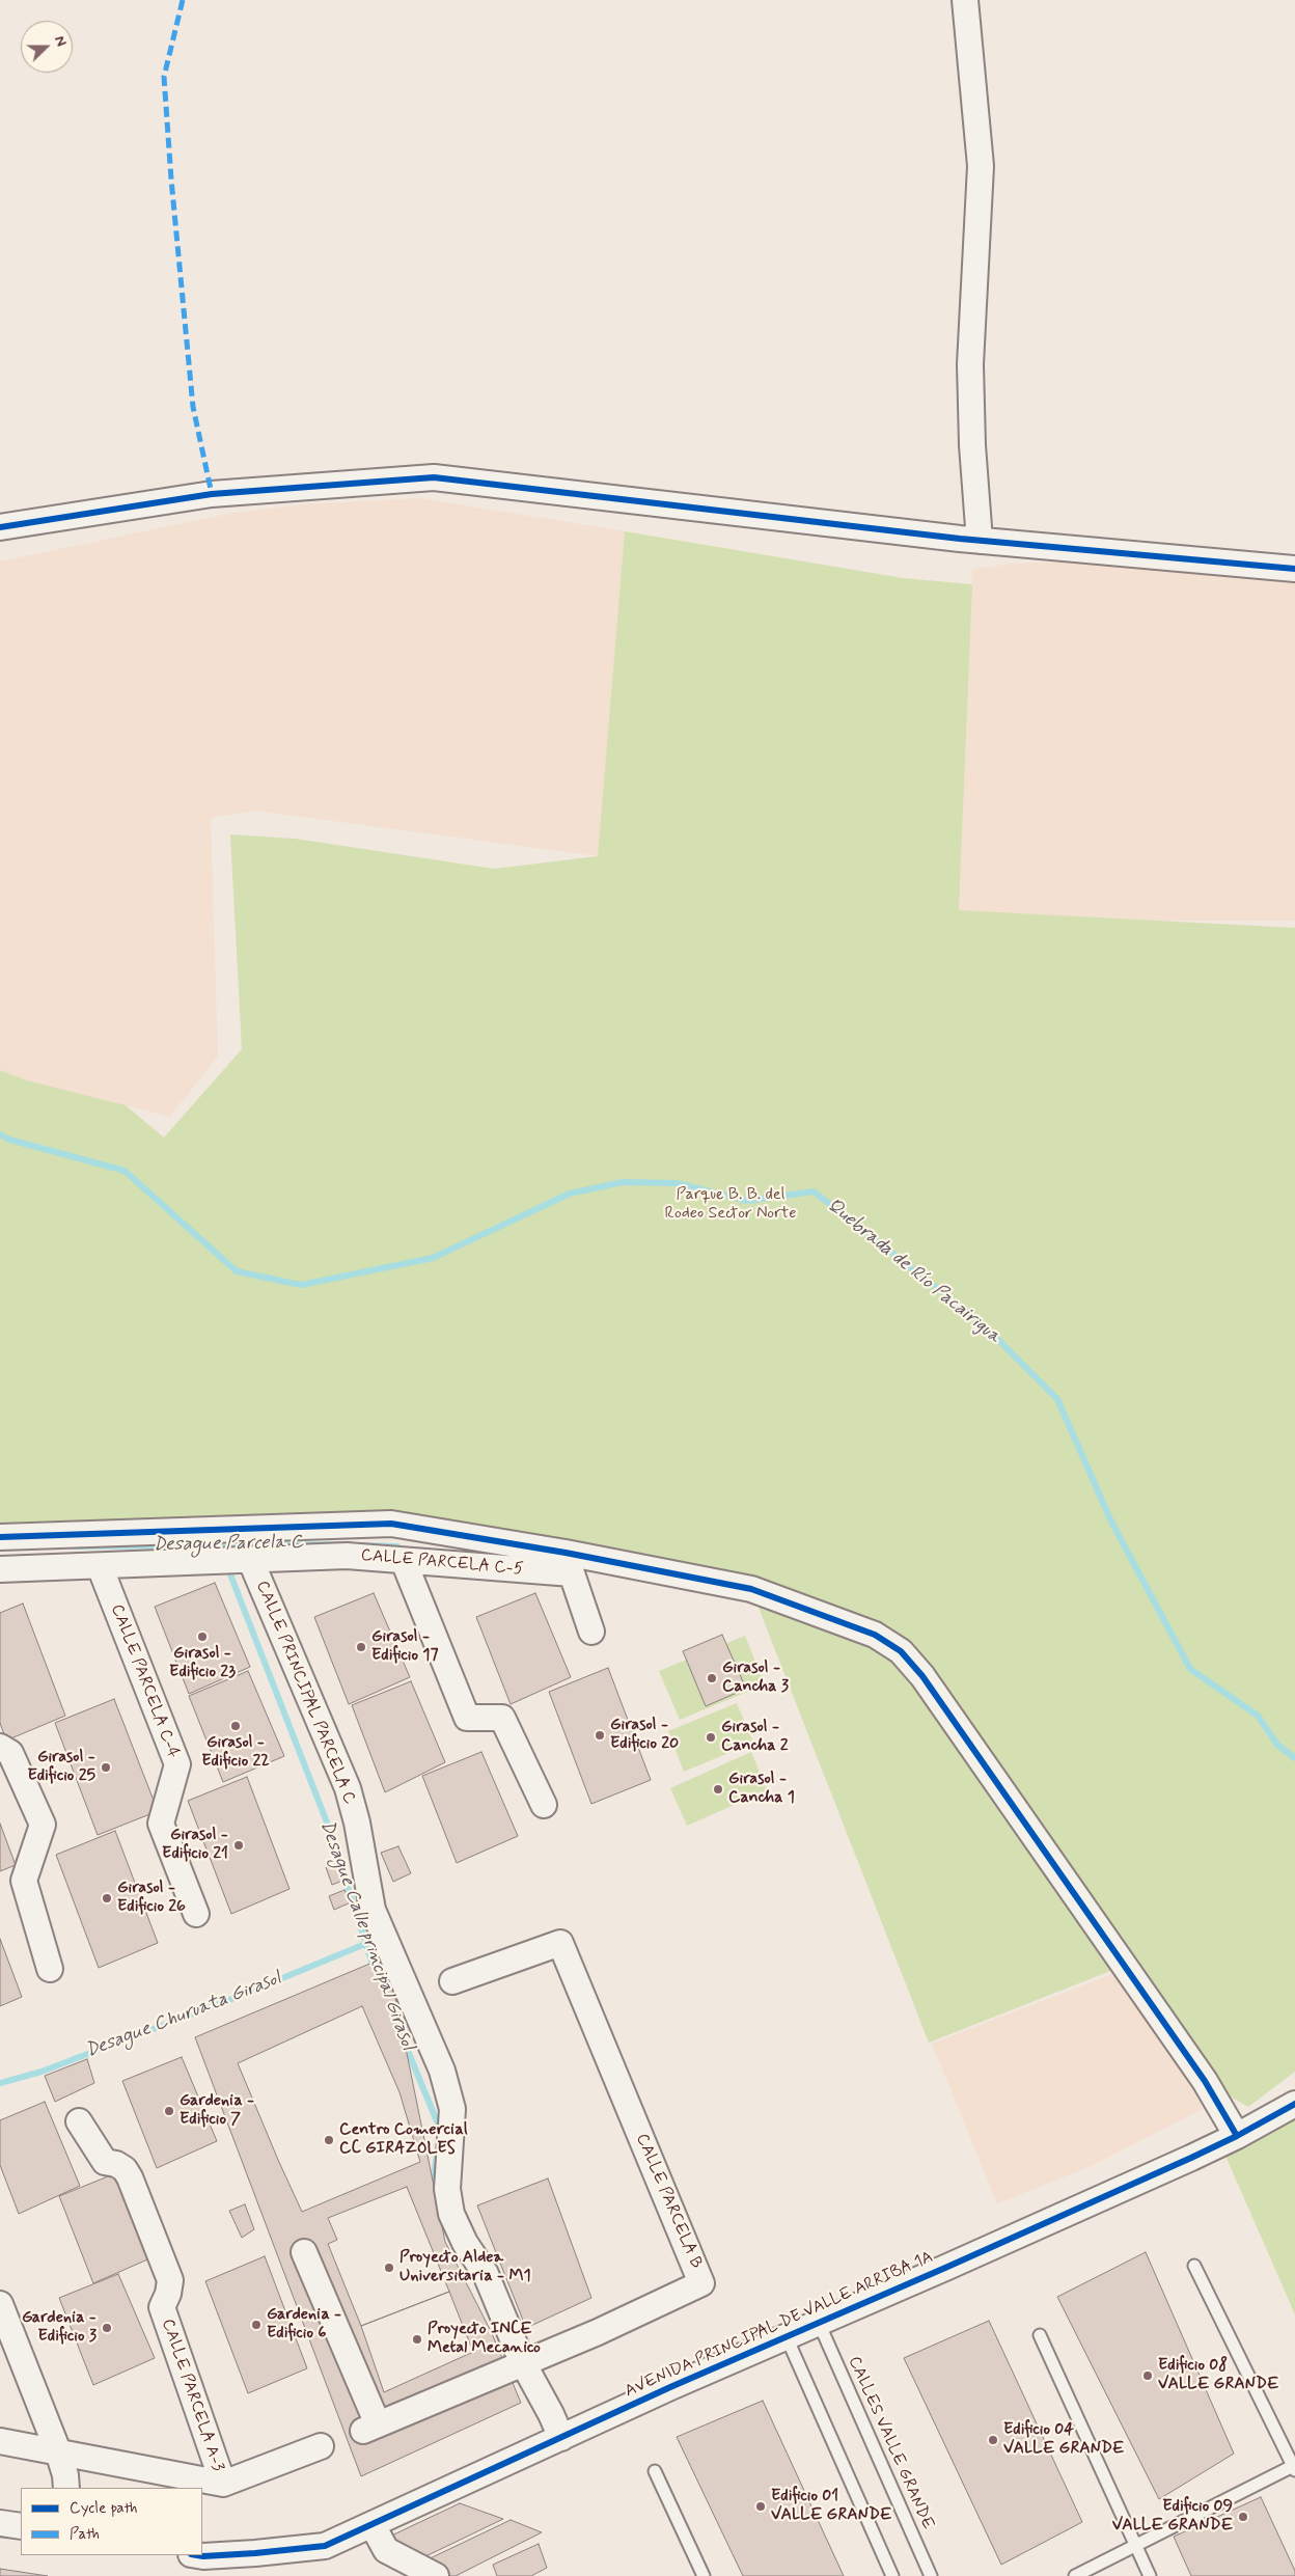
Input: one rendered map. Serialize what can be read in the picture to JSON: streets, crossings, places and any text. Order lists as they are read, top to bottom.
{
  "streets": {
    "street": [
      "CALLE PARCELA C-5",
      "CALLE PARCELA C-4",
      "CALLE PRINCIPAL PARCELA C",
      "CALLE PARCELA B",
      "AVENIDA PRINCIPAL DE VALLE ARRIBA 1A",
      "CALLE PARCELA A-3"
    ],
    "lane": ["CALLES VALLE GRANDE"]
  },
  "crossings": [
    ["CALLE PARCELA C-5", "CALLE PARCELA C-4"],
    ["CALLE PARCELA C-5", "CALLE PRINCIPAL PARCELA C"],
    ["CALLE PRINCIPAL PARCELA C", "CALLE PARCELA B"],
    ["CALLE PRINCIPAL PARCELA C", "AVENIDA PRINCIPAL DE VALLE ARRIBA 1A"],
    ["AVENIDA PRINCIPAL DE VALLE ARRIBA 1A", "CALLES VALLE GRANDE"]
  ],
  "water": [
    "Quebrada de Río Pacairigua",
    "Desague Parcela C",
    "Desague Calle principal Girasol",
    "Desague Churuata Girasol"
  ],
  "parks": ["Parque B. B. del Rodeo Sector Norte"],
  "places": [
    "Girasol - Edificio 23",
    "Girasol - Edificio 17",
    "Girasol - Cancha 3",
    "Girasol - Edificio 22",
    "Girasol - Edificio 20",
    "Girasol - Cancha 2",
    "Girasol - Edificio 25",
    "Girasol - Cancha 1",
    "Girasol - Edificio 21",
    "Girasol - Edificio 26",
    "Gardenia - Edificio 7",
    "Centro Comercial CC GIRAZOLES",
    "Proyecto Aldea Universitaria - M1",
    "Gardenia - Edificio 6",
    "Gardenia - Edificio 3",
    "Proyecto INCE Metal Mecanico",
    "Edificio 08 VALLE GRANDE",
    "Edificio 04 VALLE GRANDE",
    "Edificio 01 VALLE GRANDE",
    "Edificio 09 VALLE GRANDE"
  ],
  "legend": ["Cycle path", "Path"],
  "north": "right"
}
